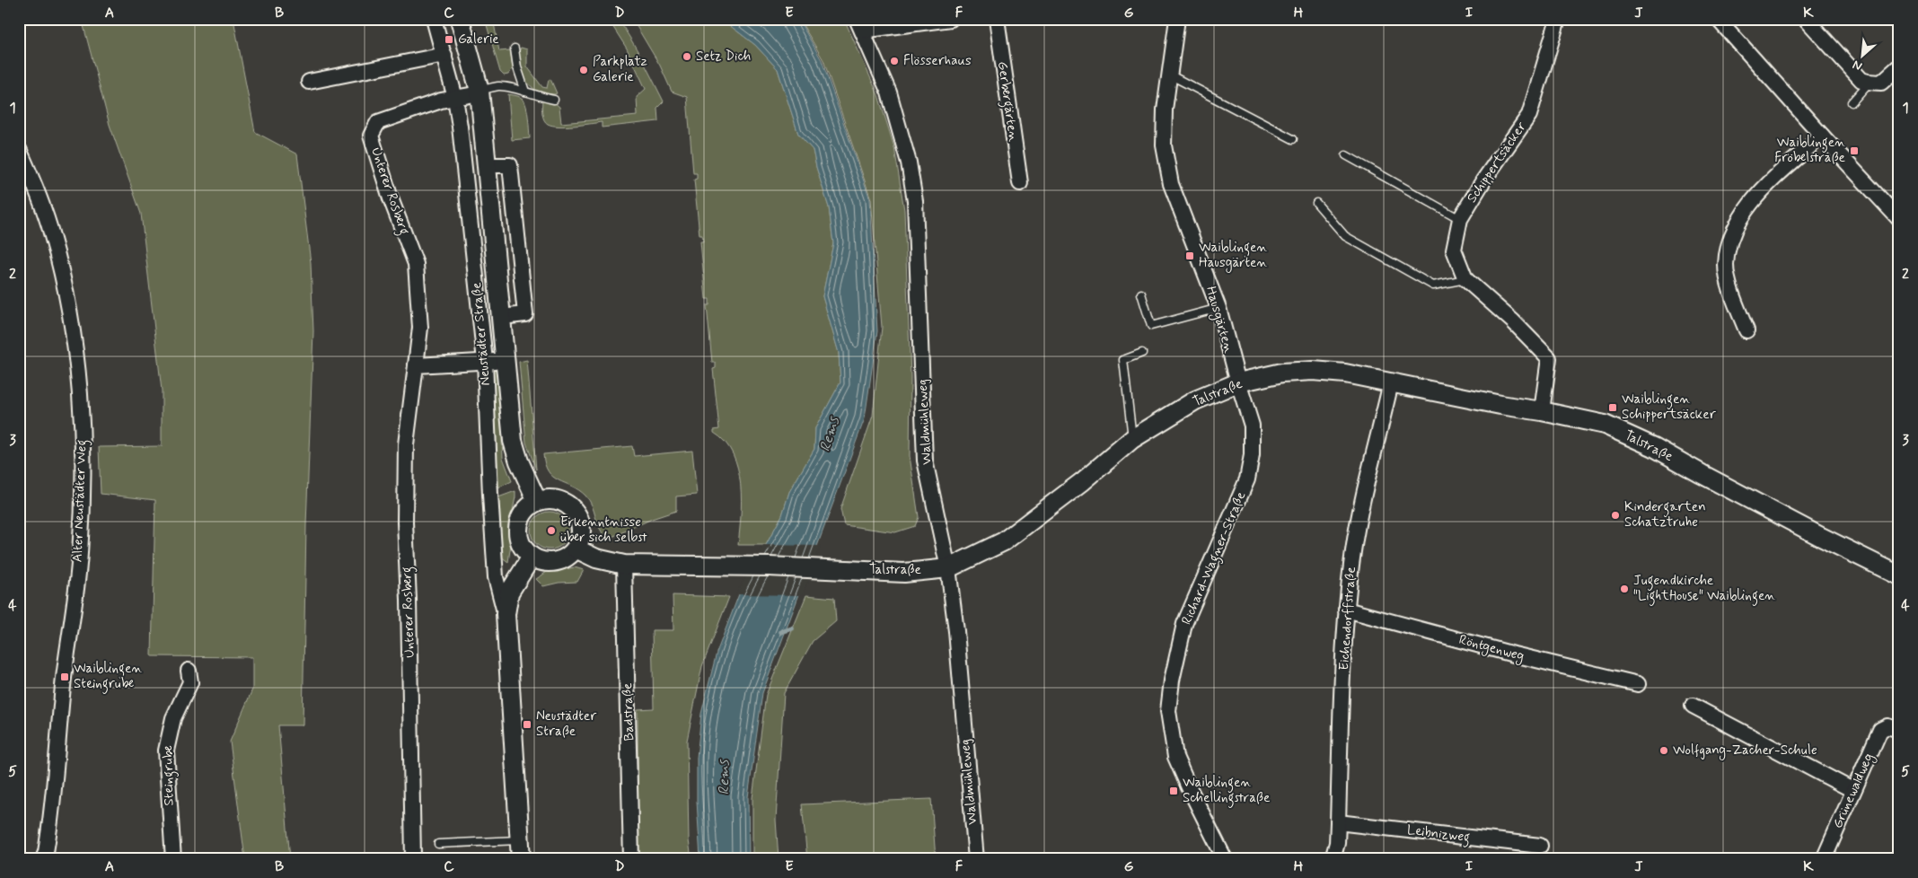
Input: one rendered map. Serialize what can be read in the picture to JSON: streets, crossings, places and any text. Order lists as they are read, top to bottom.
{
  "streets": {
    "street": [
      "Gerbergärten",
      "Schippertsäcker",
      "Unterer Rosberg",
      "Hausgärten",
      "Neustädter Straße",
      "Talstraße",
      "Waldmühleweg",
      "Alter Neustädter Weg",
      "Richard-Wagner-Straße",
      "Eichendorffstraße",
      "Röntgenweg",
      "Badstraße",
      "Steingrube",
      "Grünewaldweg",
      "Leibnizweg"
    ]
  },
  "crossings": [
    ["Schippertsäcker", "Talstraße"],
    ["Unterer Rosberg", "Neustädter Straße"],
    ["Hausgärten", "Talstraße"],
    ["Hausgärten", "Richard-Wagner-Straße"],
    ["Neustädter Straße", "Talstraße"],
    ["Talstraße", "Waldmühleweg"],
    ["Talstraße", "Richard-Wagner-Straße"],
    ["Talstraße", "Eichendorffstraße"],
    ["Talstraße", "Badstraße"],
    ["Eichendorffstraße", "Röntgenweg"],
    ["Eichendorffstraße", "Leibnizweg"]
  ],
  "water": ["Rems"],
  "places": {
    "transit": [
      "Galerie",
      "Waiblingen Fröbelstraße",
      "Waiblingen Hausgärten",
      "Waiblingen Schippertsäcker",
      "Waiblingen Steingrube",
      "Neustädter Straße",
      "Waiblingen Schellingstraße"
    ],
    "other": [
      "Setz Dich",
      "Flösserhaus",
      "Parkplatz Galerie",
      "Kindergarten Schatztruhe",
      "Erkenntnisse über sich selbst",
      "Jugendkirche \"LightHouse\" Waiblingen",
      "Wolfgang-Zacher-Schule"
    ]
  },
  "north": "bottom left",
  "grid": {
    "columns": [
      "A",
      "B",
      "C",
      "D",
      "E",
      "F",
      "G",
      "H",
      "I",
      "J",
      "K"
    ],
    "rows": [
      "1",
      "2",
      "3",
      "4",
      "5"
    ]
  }
}
